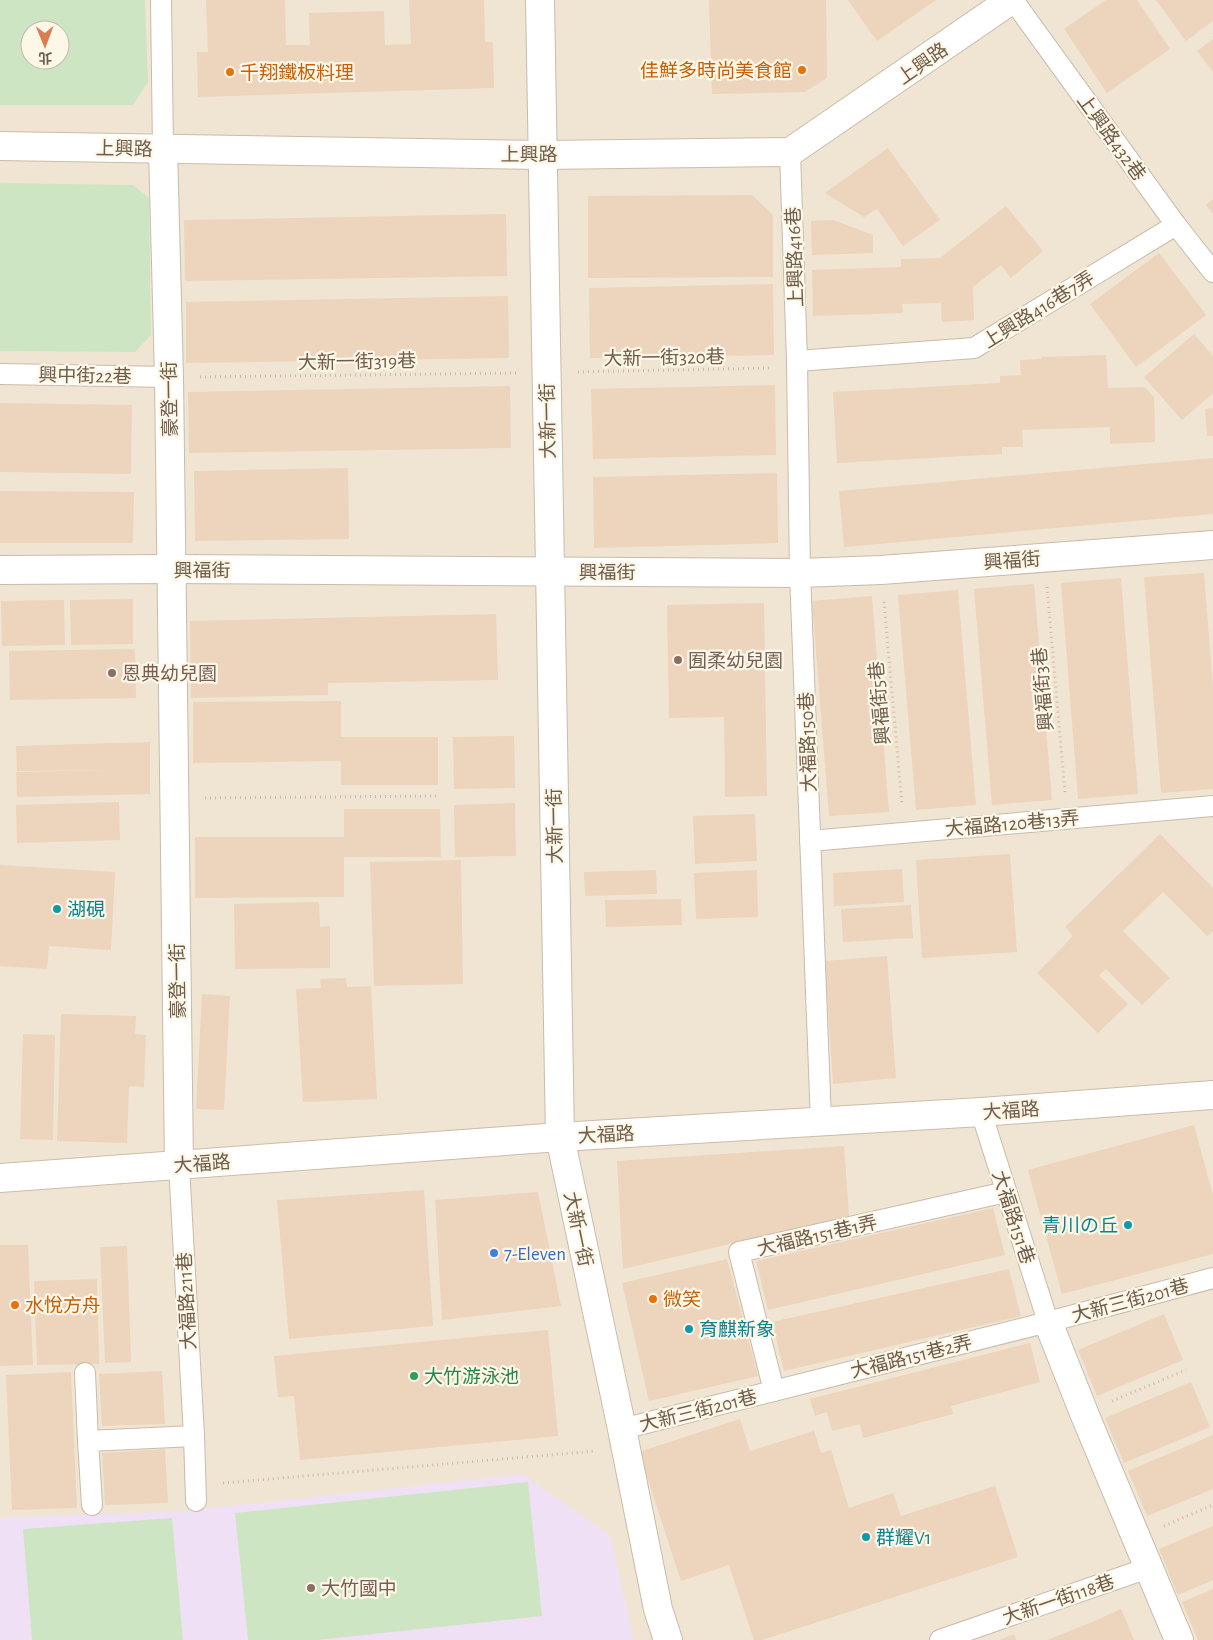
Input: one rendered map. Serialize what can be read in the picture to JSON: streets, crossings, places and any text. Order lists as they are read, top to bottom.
{
  "streets": {
    "street": [
      "上興路",
      "豪登一街",
      "大新一街",
      "興福街",
      "大福路"
    ],
    "lane": [
      "上興路432巷",
      "上興路416巷",
      "上興路416巷7弄",
      "興中街22巷",
      "大福路150巷",
      "大福路120巷13弄",
      "大福路151巷",
      "大福路151巷1弄",
      "大新三街201巷",
      "大福路211巷",
      "大福路151巷2弄",
      "大新一街118巷"
    ],
    "path": [
      "大新一街320巷",
      "大新一街319巷",
      "興福街3巷",
      "興福街5巷"
    ]
  },
  "crossings": [
    ["上興路", "上興路432巷"],
    ["上興路", "上興路416巷"],
    ["上興路", "豪登一街"],
    ["上興路", "大新一街"],
    ["上興路432巷", "上興路416巷7弄"],
    ["上興路416巷", "上興路416巷7弄"],
    ["上興路416巷", "大福路150巷"],
    ["上興路416巷7弄", "大福路150巷"],
    ["大新一街320巷", "大新一街319巷"],
    ["大新一街320巷", "大新一街"],
    ["大新一街319巷", "興中街22巷"],
    ["大新一街319巷", "豪登一街"],
    ["大新一街319巷", "大新一街"],
    ["興中街22巷", "豪登一街"],
    ["豪登一街", "興福街"],
    ["豪登一街", "大福路"],
    ["豪登一街", "大福路211巷"],
    ["大新一街", "興福街"],
    ["大新一街", "大福路"],
    ["大新一街", "大新三街201巷"],
    ["興福街", "興福街3巷"],
    ["興福街", "興福街5巷"],
    ["興福街", "大福路150巷"],
    ["興福街3巷", "大福路120巷13弄"],
    ["興福街5巷", "大福路120巷13弄"],
    ["大福路150巷", "大福路120巷13弄"],
    ["大福路150巷", "大福路"],
    ["大福路", "大福路151巷"],
    ["大福路", "大福路211巷"],
    ["大福路151巷", "大福路151巷1弄"],
    ["大福路151巷", "大新三街201巷"],
    ["大福路151巷", "大福路151巷2弄"],
    ["大福路151巷1弄", "大新三街201巷"],
    ["大福路151巷1弄", "大福路151巷2弄"],
    ["大新三街201巷", "大福路151巷2弄"]
  ],
  "places": [
    "佳鮮多時尚美食館",
    "千翔鐵板料理",
    "囿柔幼兒園",
    "恩典幼兒園",
    "湖硯",
    "青川の丘",
    "7-Eleven",
    "微笑",
    "水悅方舟",
    "育麒新象",
    "大竹游泳池",
    "群耀V1",
    "大竹國中"
  ],
  "north": "bottom"
}
